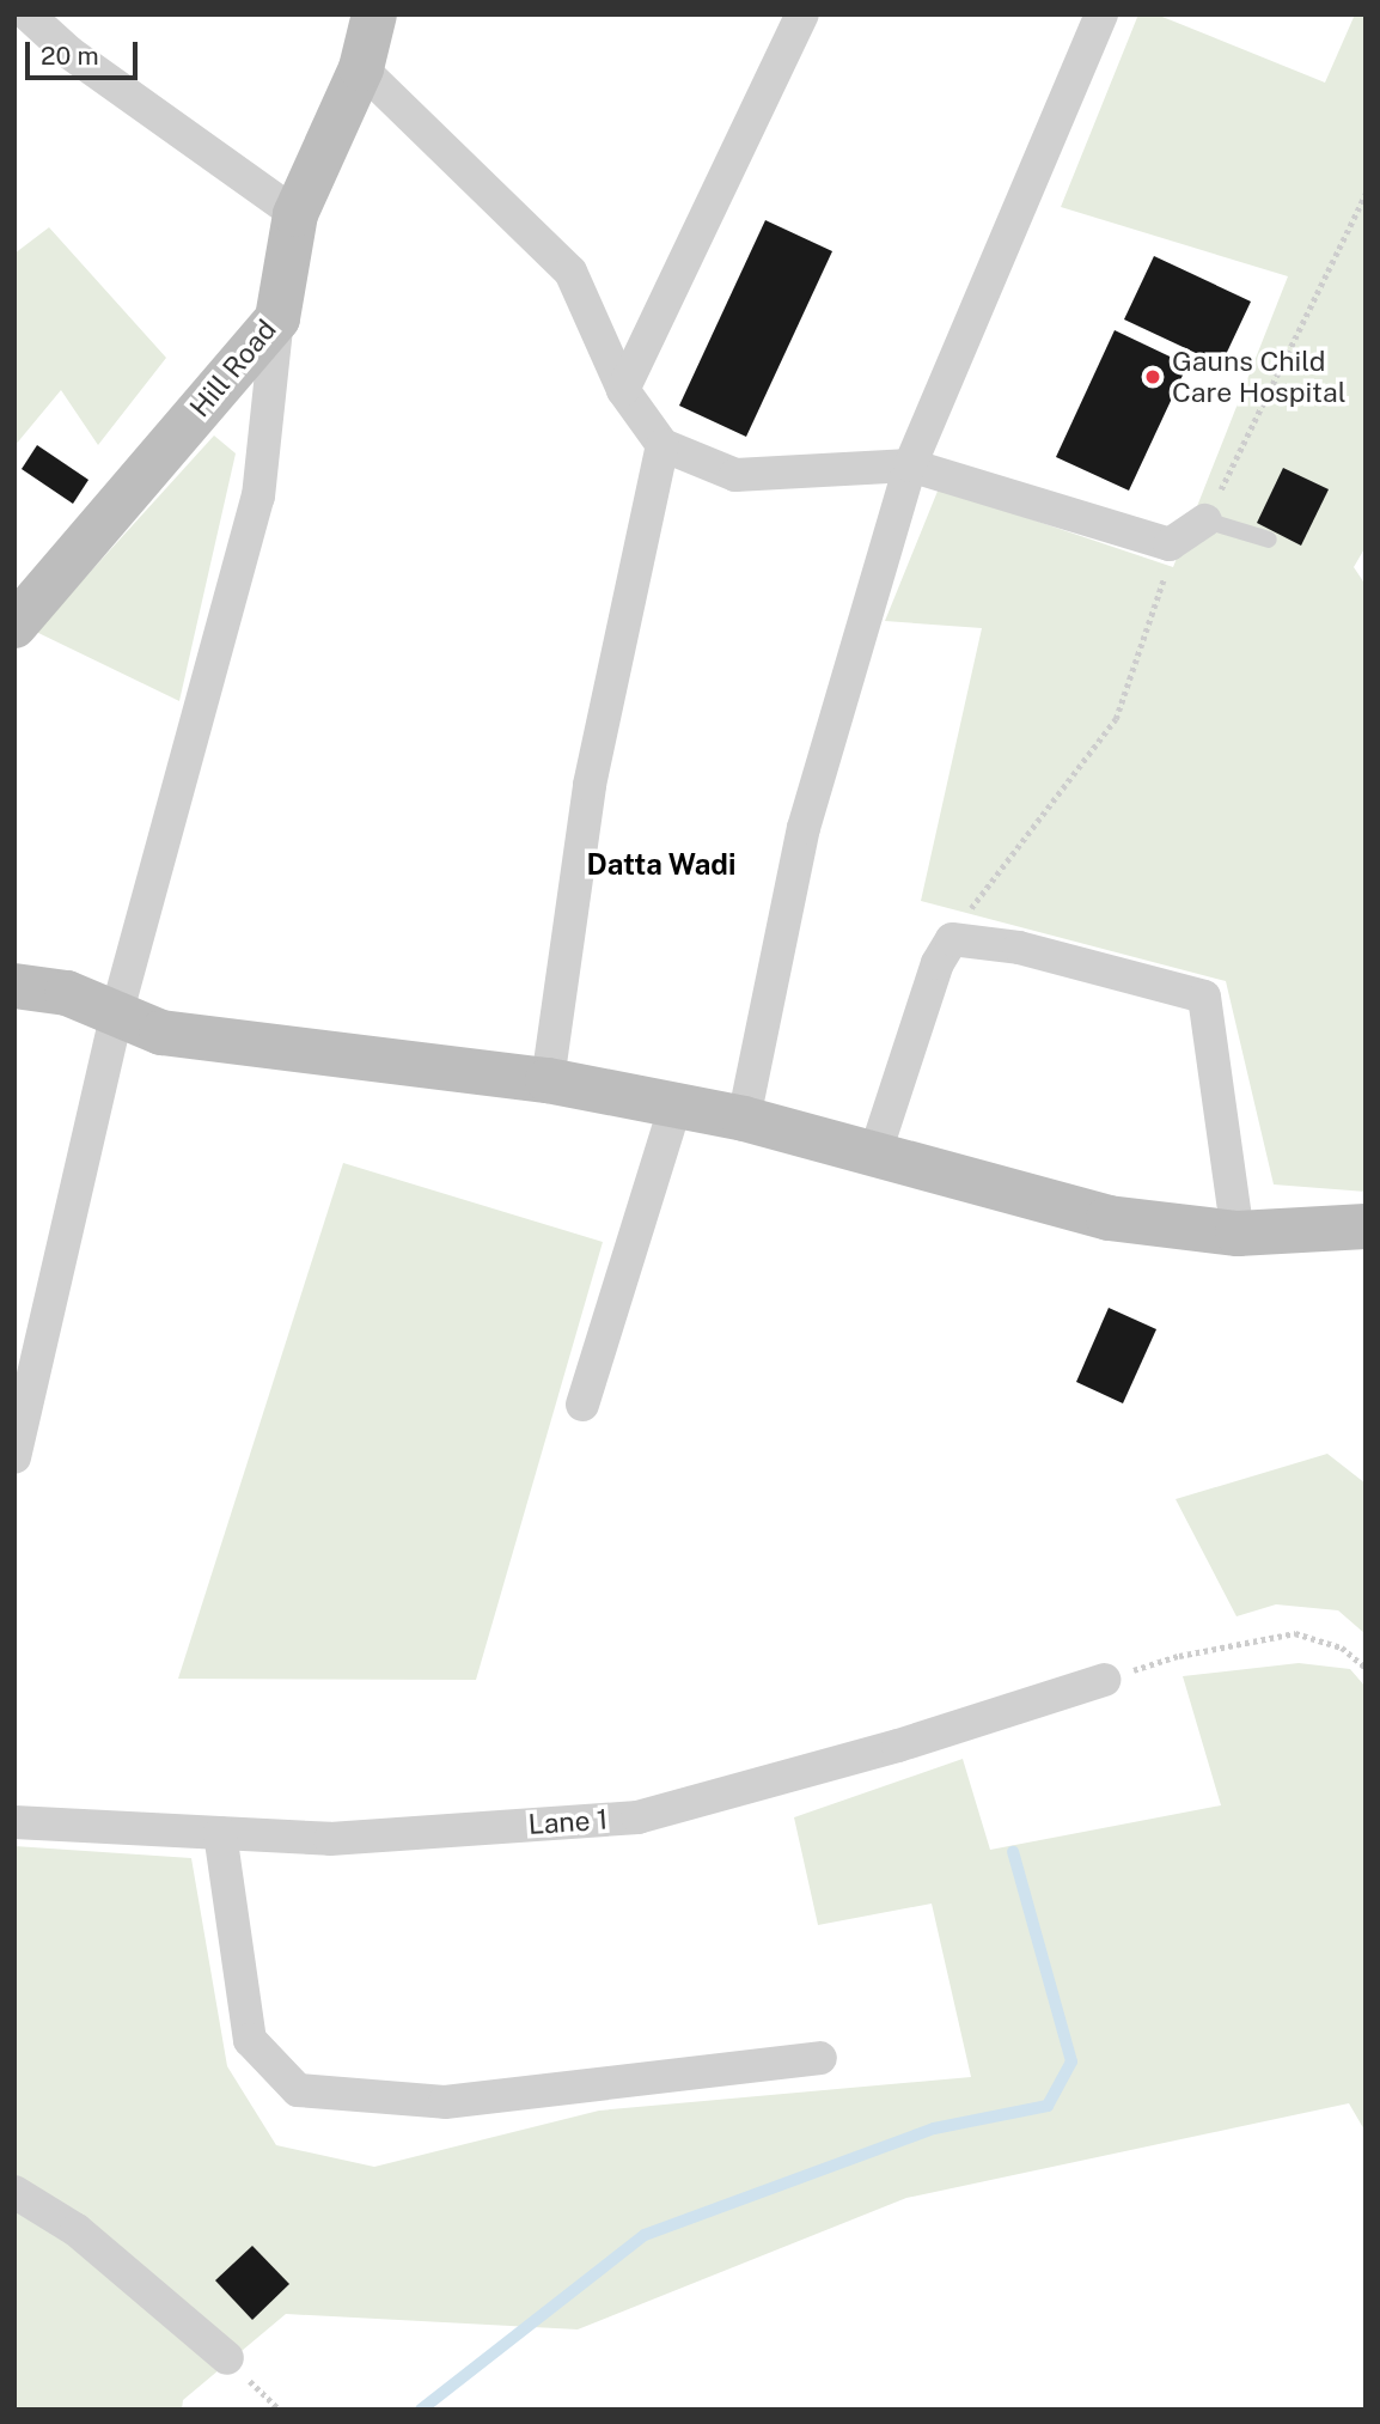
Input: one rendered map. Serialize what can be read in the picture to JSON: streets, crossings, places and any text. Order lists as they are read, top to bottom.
{
  "streets": {
    "street": ["Hill Road", "Lane 1"]
  },
  "districts": ["Datta Wadi"],
  "places": ["Gauns Child Care Hospital"],
  "scale_bar": "20 m"
}
